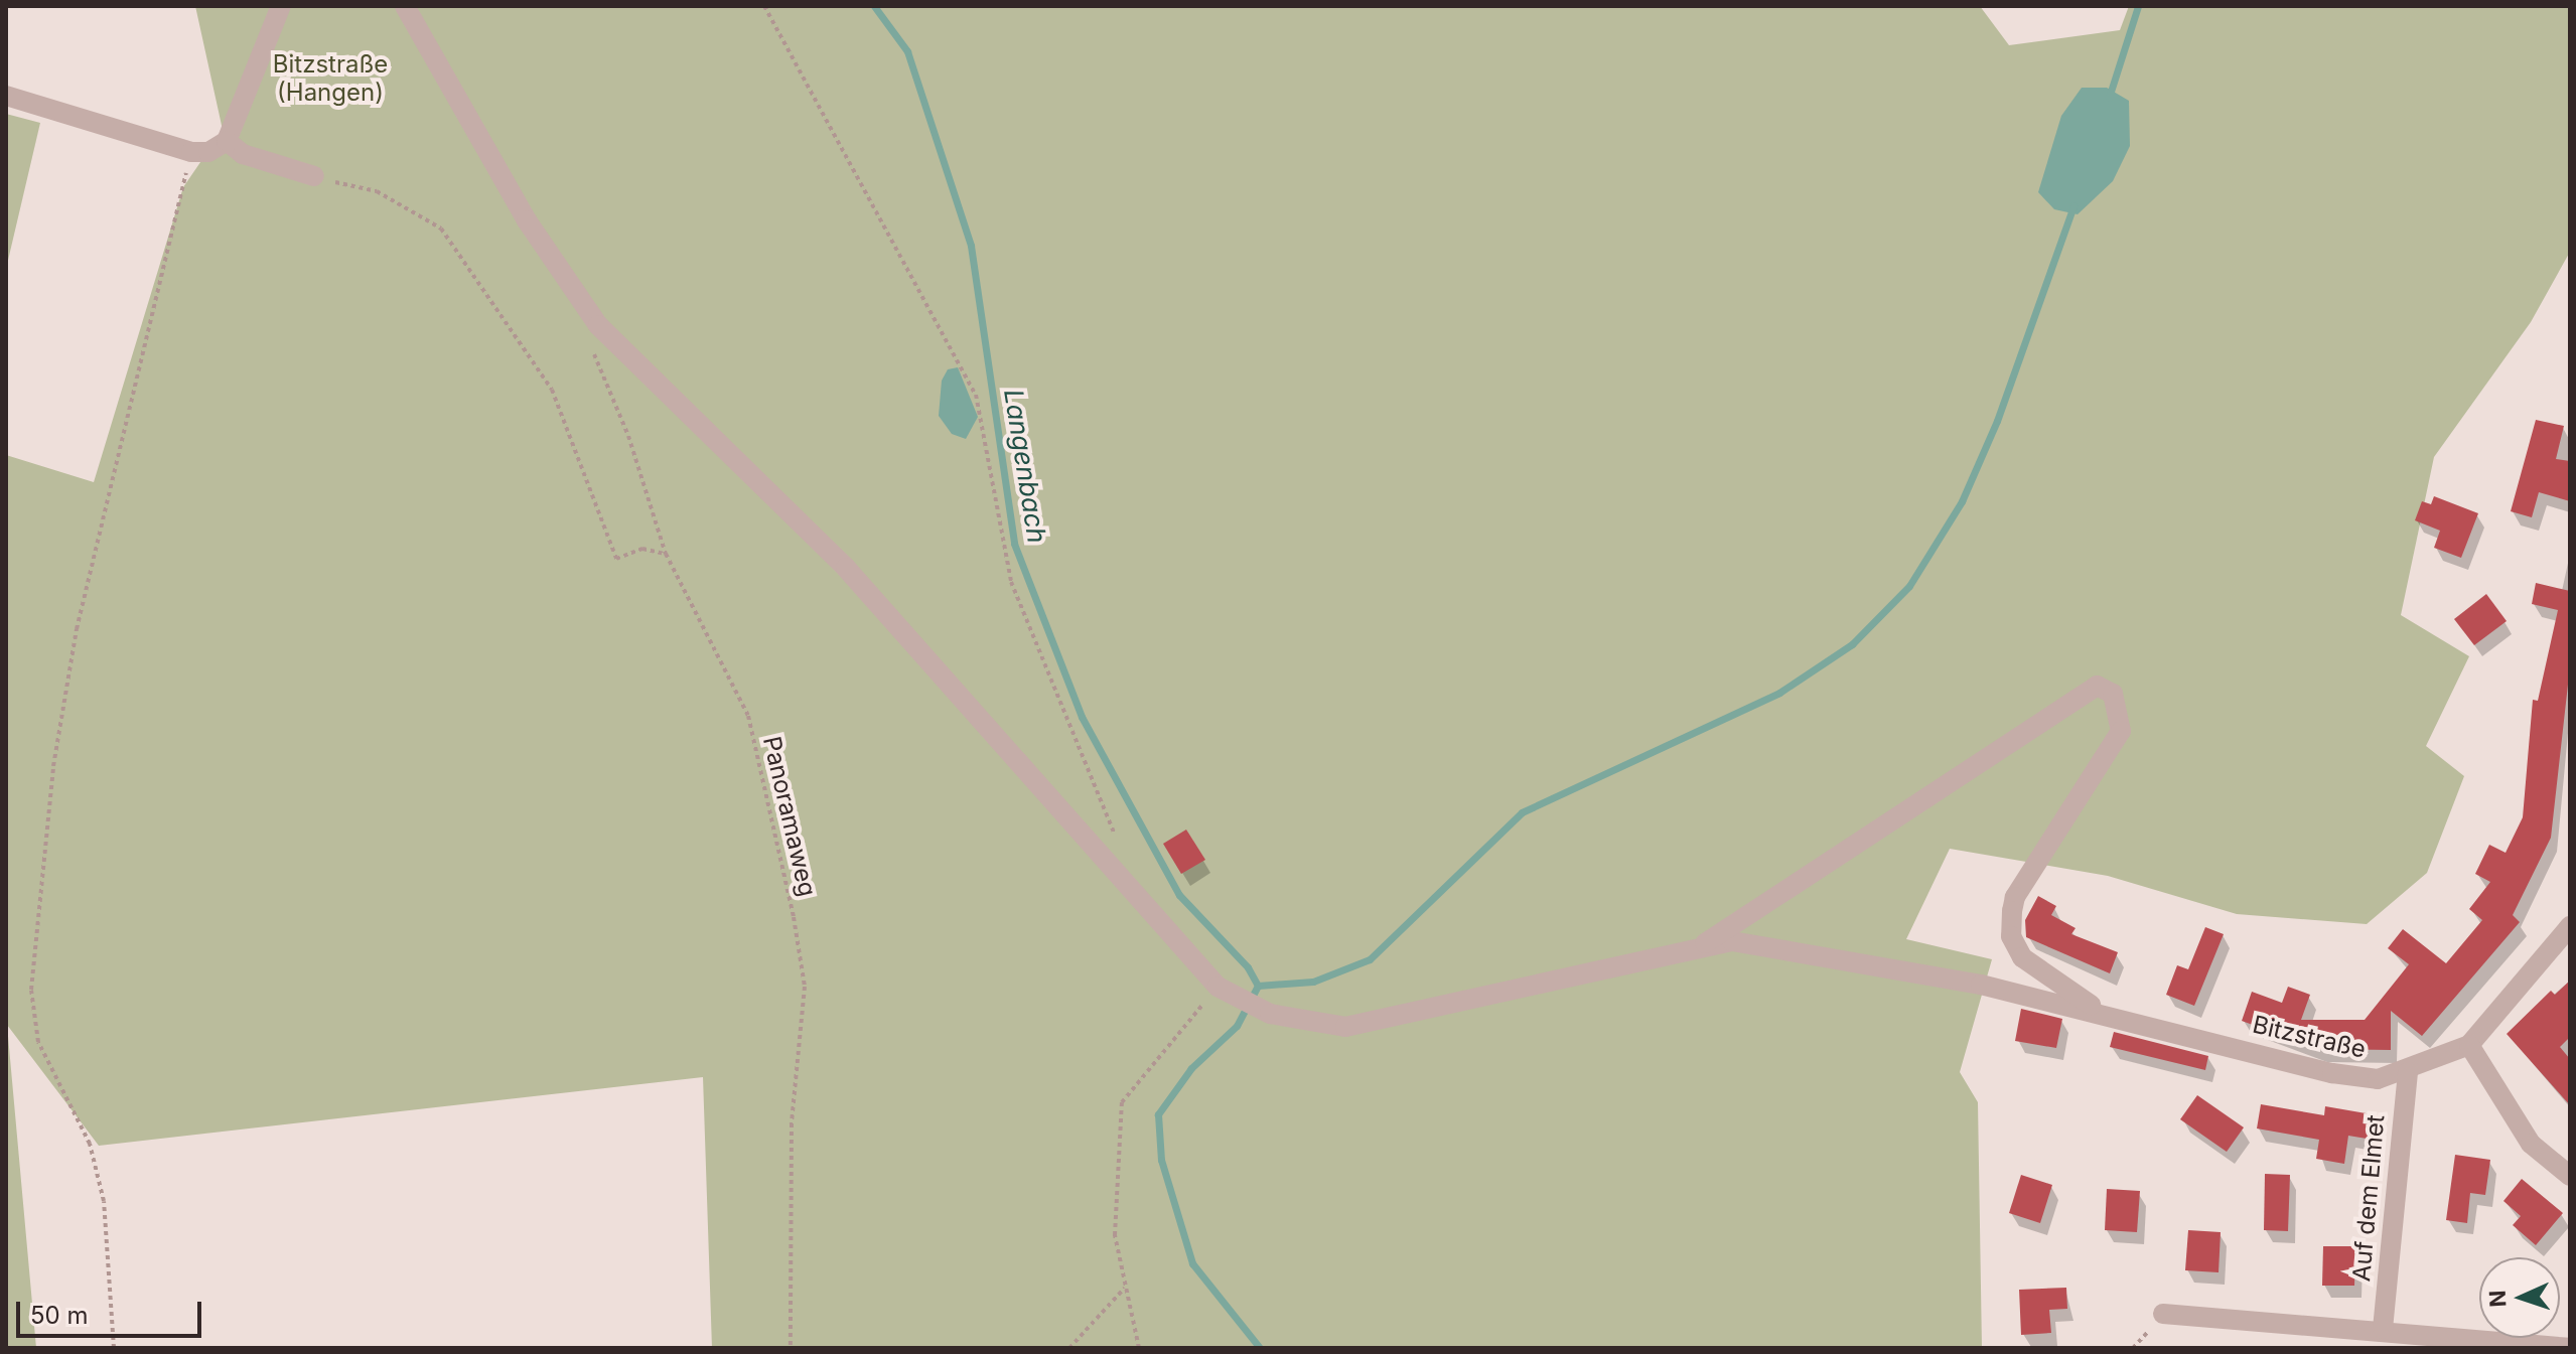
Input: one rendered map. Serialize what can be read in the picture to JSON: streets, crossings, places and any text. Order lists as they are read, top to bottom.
{
  "streets": {
    "street": ["Bitzstraße", "Auf dem Elmet"],
    "path": ["Panoramaweg"]
  },
  "crossings": [
    ["Bitzstraße", "Auf dem Elmet"]
  ],
  "water": ["Langenbach"],
  "parks": ["Bitzstraße (Hangen)"],
  "scale_bar": "50 m",
  "north": "left"
}
